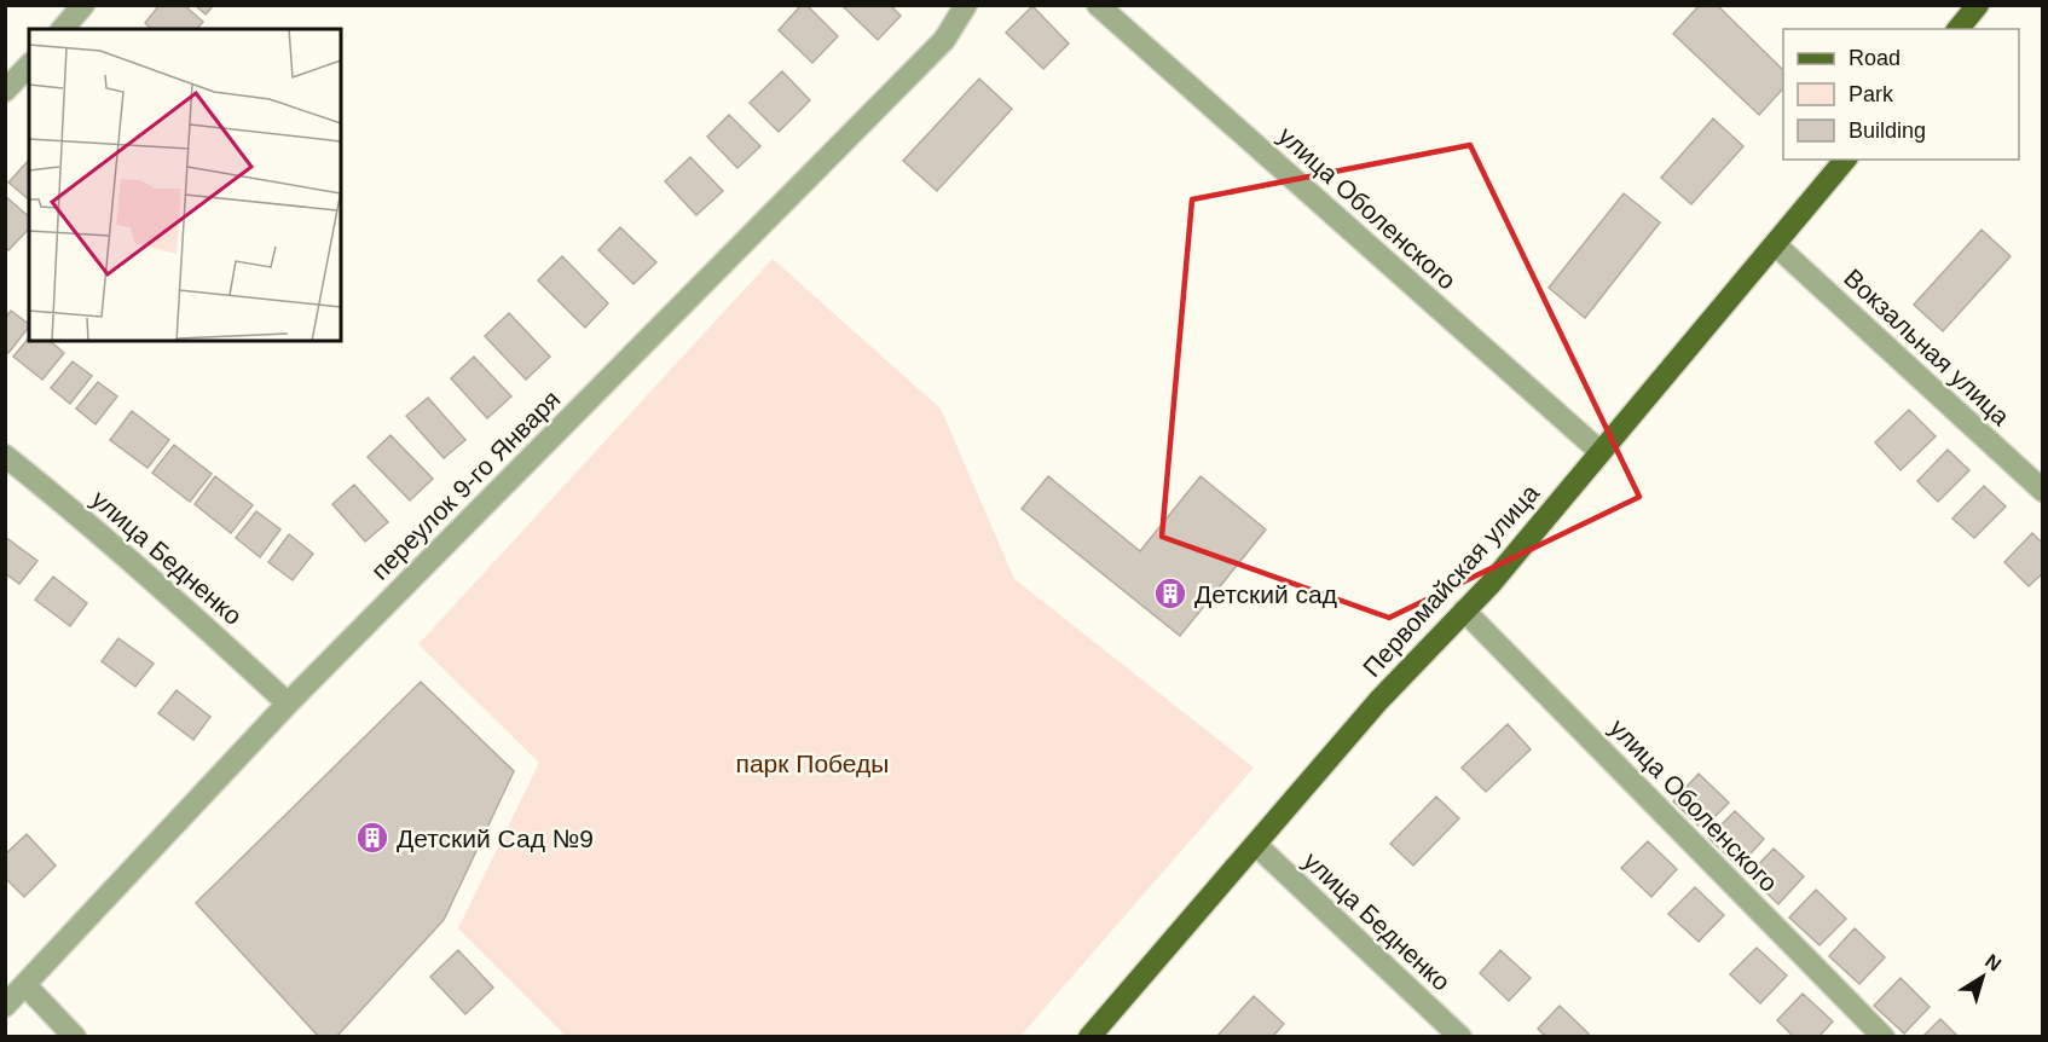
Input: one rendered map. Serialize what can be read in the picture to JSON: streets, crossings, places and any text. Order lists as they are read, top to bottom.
{
  "streets": {
    "main road": ["Первомайская улица"],
    "street": [
      "улица Оболенского",
      "Вокзальная улица",
      "переулок 9-го Января",
      "улица Бедненко"
    ]
  },
  "crossings": [
    ["улица Оболенского", "Первомайская улица"],
    ["Вокзальная улица", "Первомайская улица"],
    ["переулок 9-го Января", "улица Бедненко"],
    ["улица Бедненко", "Первомайская улица"]
  ],
  "parks": ["парк Победы"],
  "places": {
    "building": ["Детский сад", "Детский Сад №9"]
  },
  "legend": ["Road", "Park", "Building"],
  "north": "top right"
}
